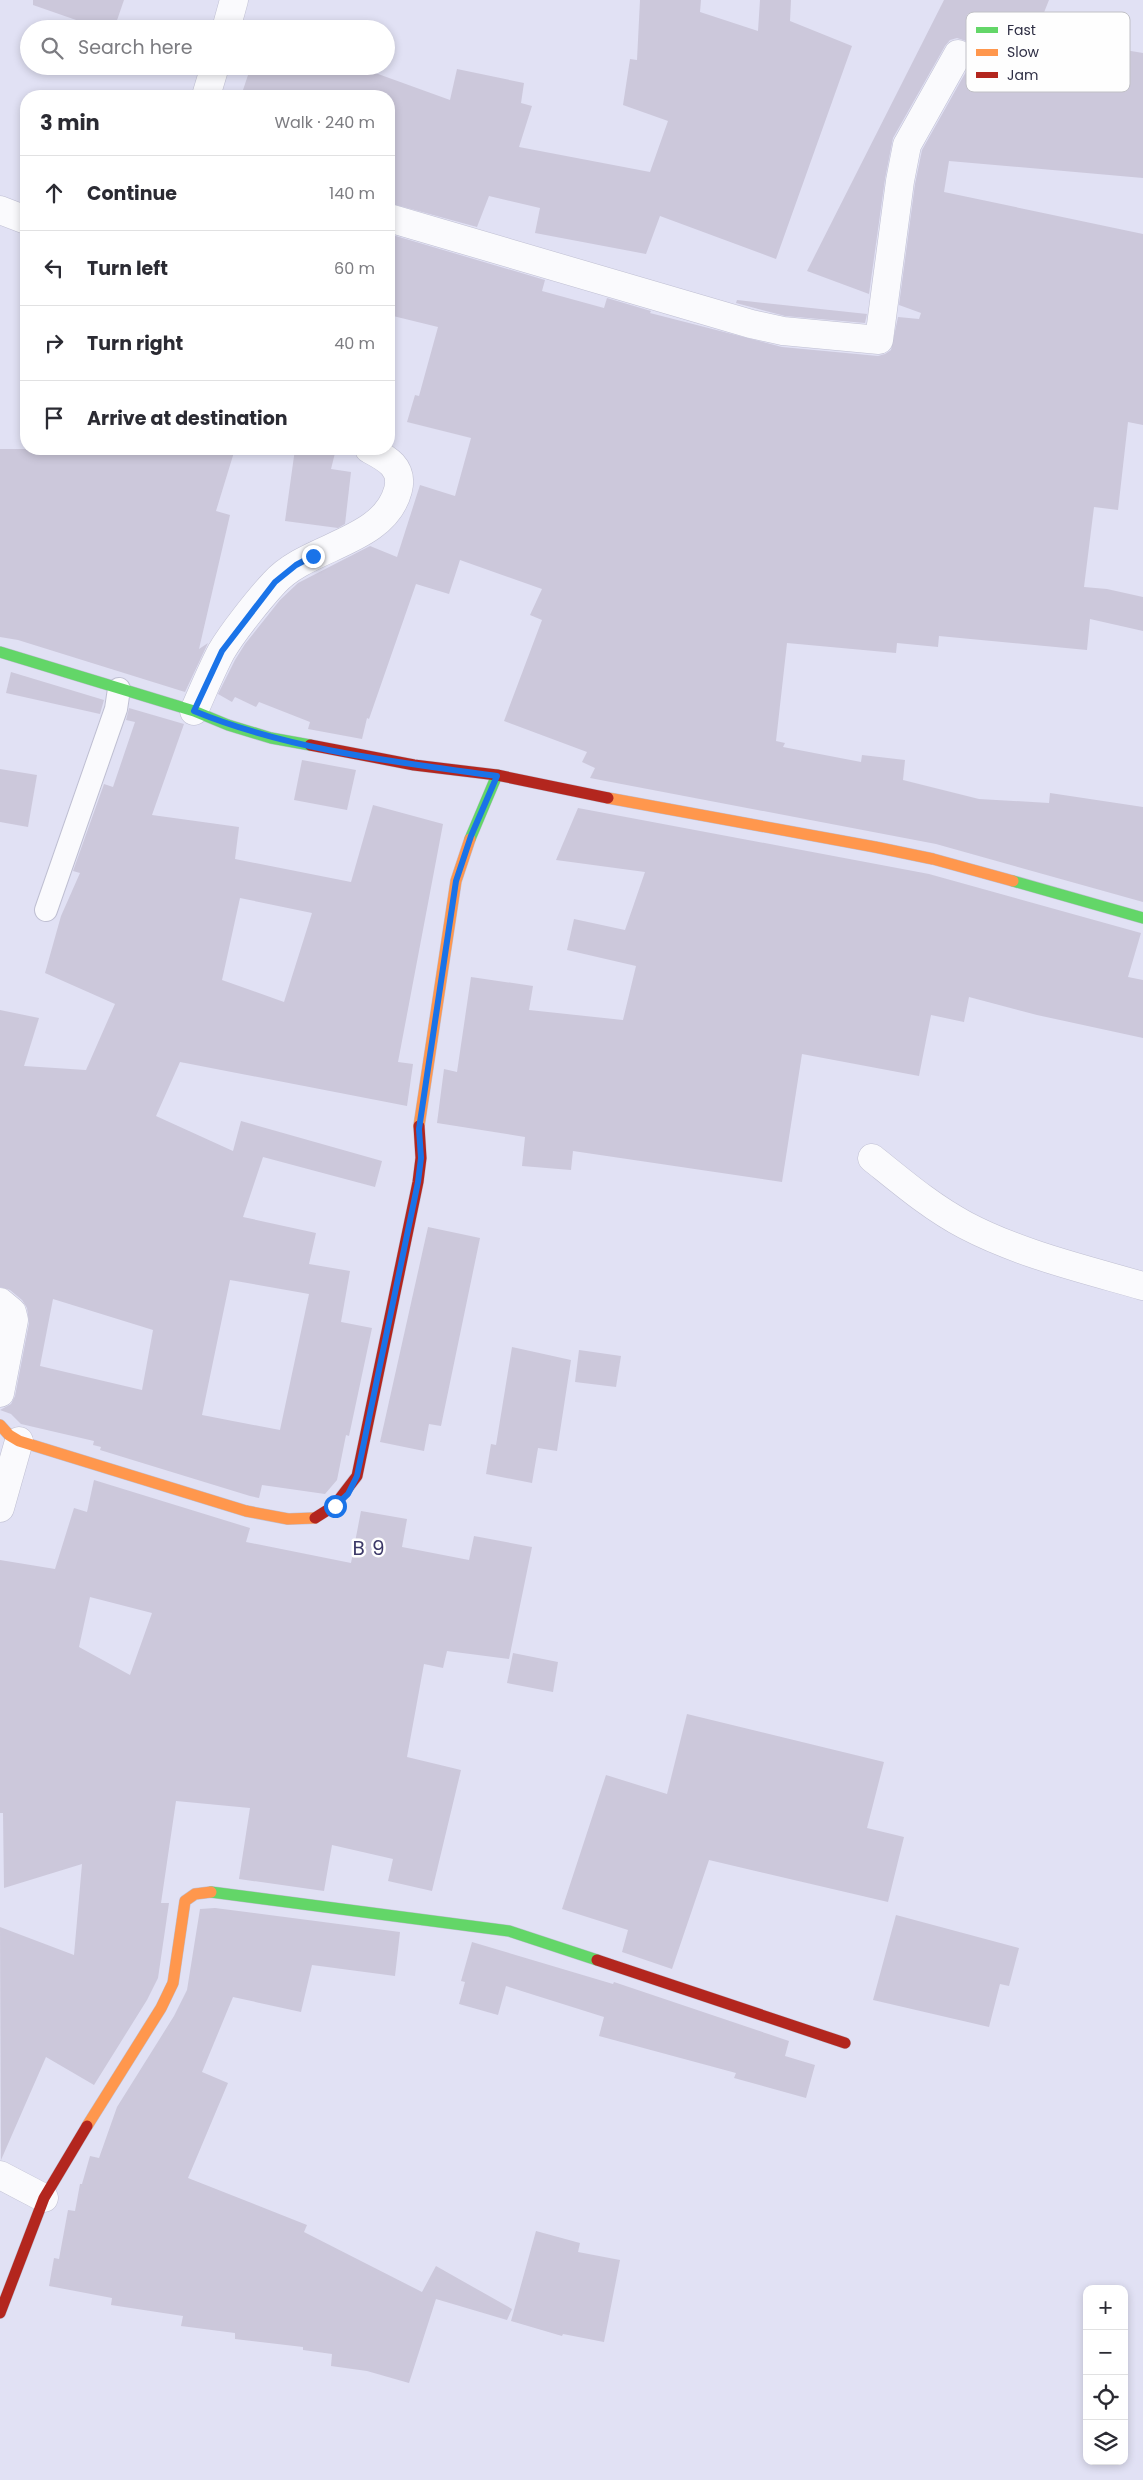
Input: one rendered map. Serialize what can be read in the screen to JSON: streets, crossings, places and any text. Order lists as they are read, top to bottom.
{
  "districts": ["B 9"],
  "legend": ["Fast", "Slow", "Jam"],
  "page": {
    "search": "Search here",
    "heading": ["3 min", "Walk · 240 m"],
    "list": [
      ["Continue", "140 m"],
      ["Turn left", "60 m"],
      ["Turn right", "40 m"],
      "Arrive at destination"
    ],
    "map_buttons": ["+", "−"]
  }
}
